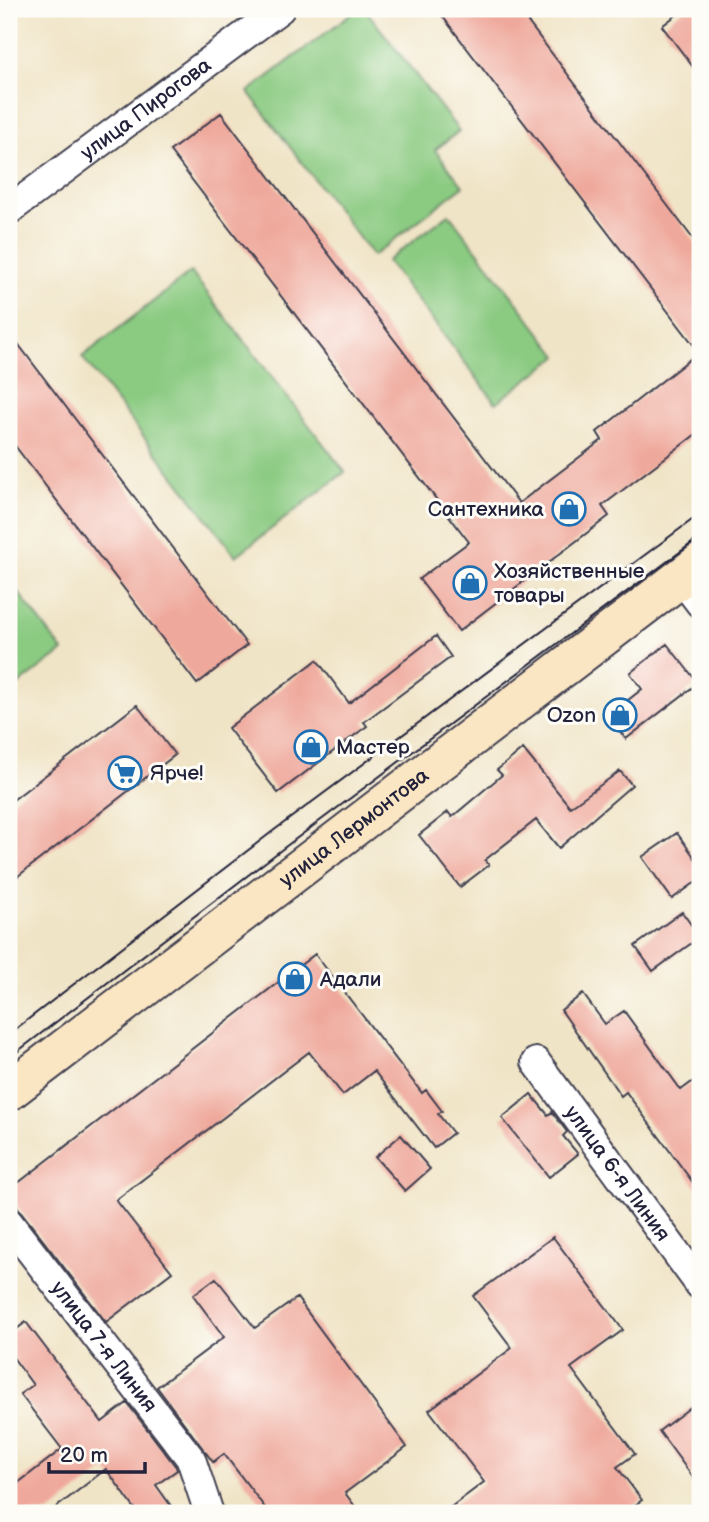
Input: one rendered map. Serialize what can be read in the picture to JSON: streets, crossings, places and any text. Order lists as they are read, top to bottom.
{
  "streets": {
    "main road": ["улица Лермонтова"],
    "street": ["улица Пирогова", "улица 6-я Линия", "улица 7-я Линия"]
  },
  "places": {
    "shop": [
      "Сантехника",
      "Хозяйственные товары",
      "Ozon",
      "Мастер",
      "Адали"
    ],
    "supermarket": ["Ярче!"]
  },
  "scale_bar": "20 m"
}
